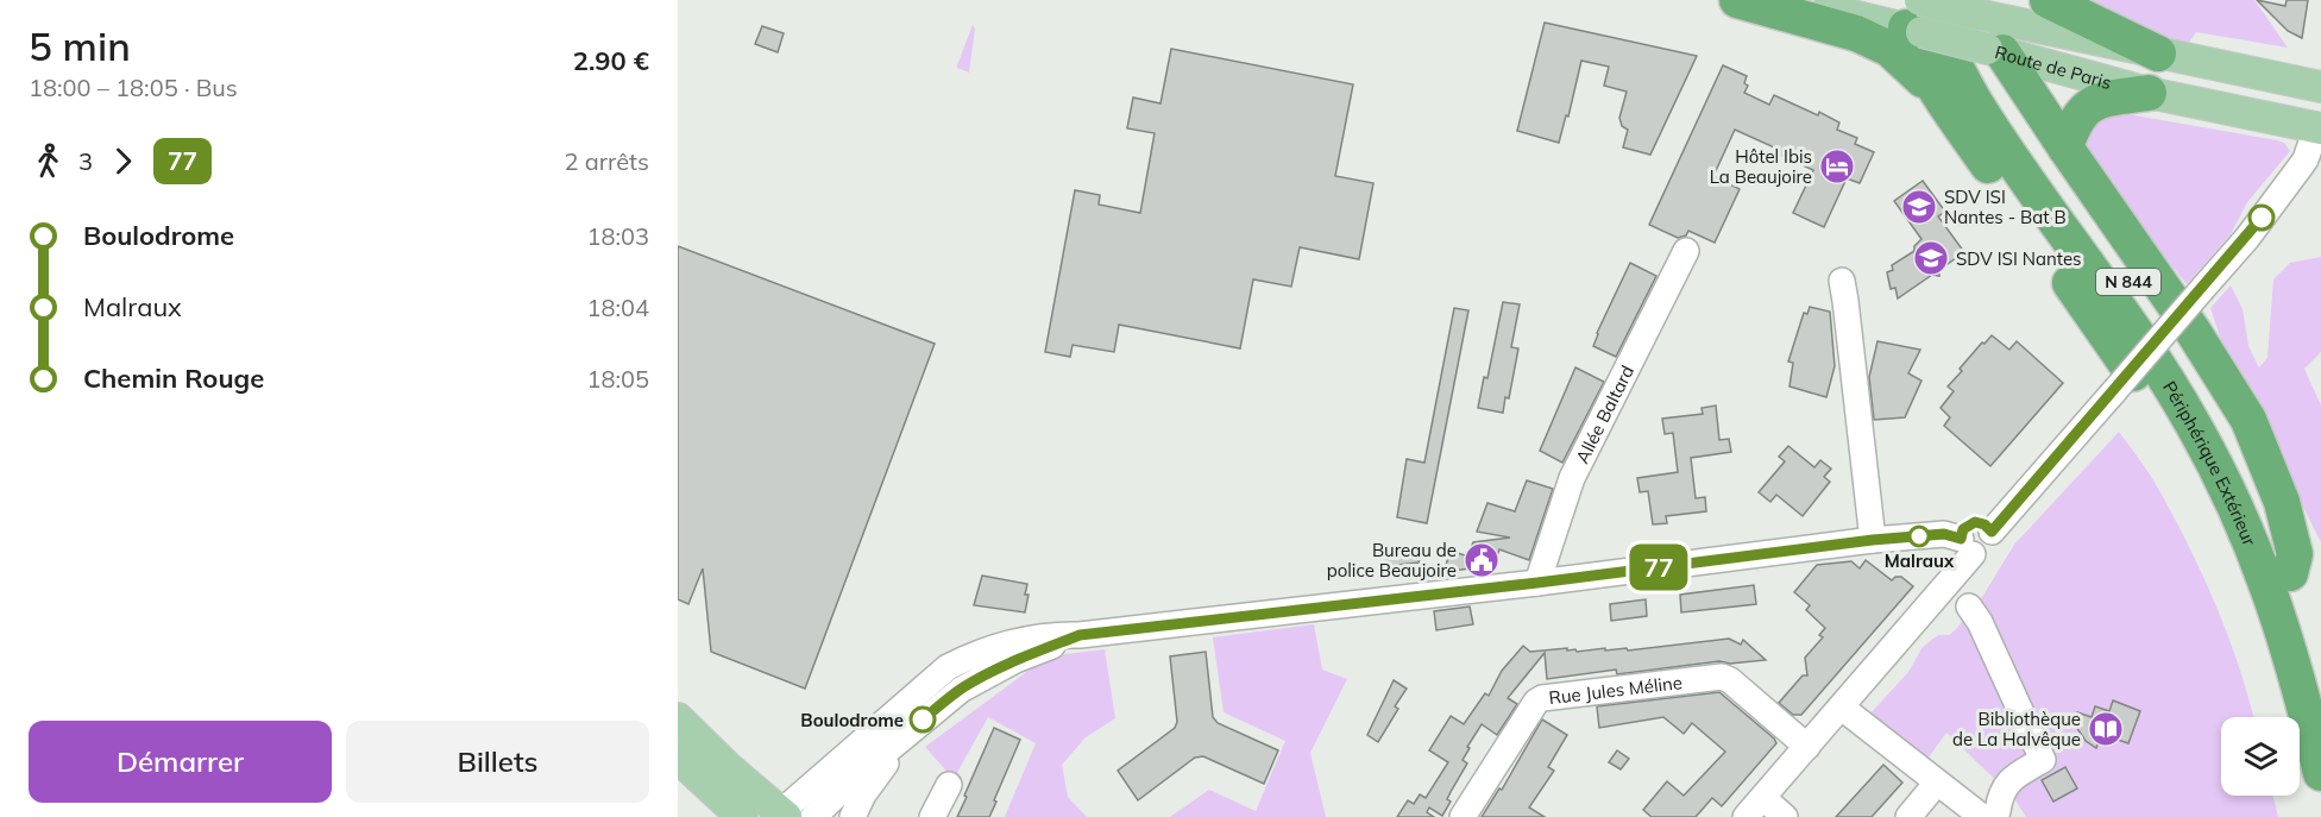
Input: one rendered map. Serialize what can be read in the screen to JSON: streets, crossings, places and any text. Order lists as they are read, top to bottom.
{
  "streets": {
    "highway": ["N 844", "Périphérique Extérieur"],
    "main road": ["Route de Paris"],
    "street": ["Allée Baltard", "Rue Jules Méline"]
  },
  "crossings": [
    ["Route de Paris", "N 844"],
    ["Route de Paris", "Périphérique Extérieur"],
    ["N 844", "Périphérique Extérieur"]
  ],
  "places": {
    "hotel": ["Hôtel Ibis La Beaujoire"],
    "school or university": ["SDV ISI Nantes - Bat B", "SDV ISI Nantes"],
    "other": ["Malraux", "Boulodrome"],
    "public building": ["Bureau de police Beaujoire"],
    "library": ["Bibliothèque de La Halvêque"]
  },
  "lines": ["bus line 77"],
  "page": {
    "heading": ["5 min", "18:00 – 18:05 · Bus", "2.90 €"],
    "on_map": "77",
    "legs": ["3", "77", "2 arrêts"],
    "list": [
      {
        "name": "Boulodrome",
        "value": "18:03"
      },
      {
        "name": "Malraux",
        "value": "18:04"
      },
      {
        "name": "Chemin Rouge",
        "value": "18:05"
      }
    ],
    "buttons": ["Démarrer", "Billets"]
  }
}
